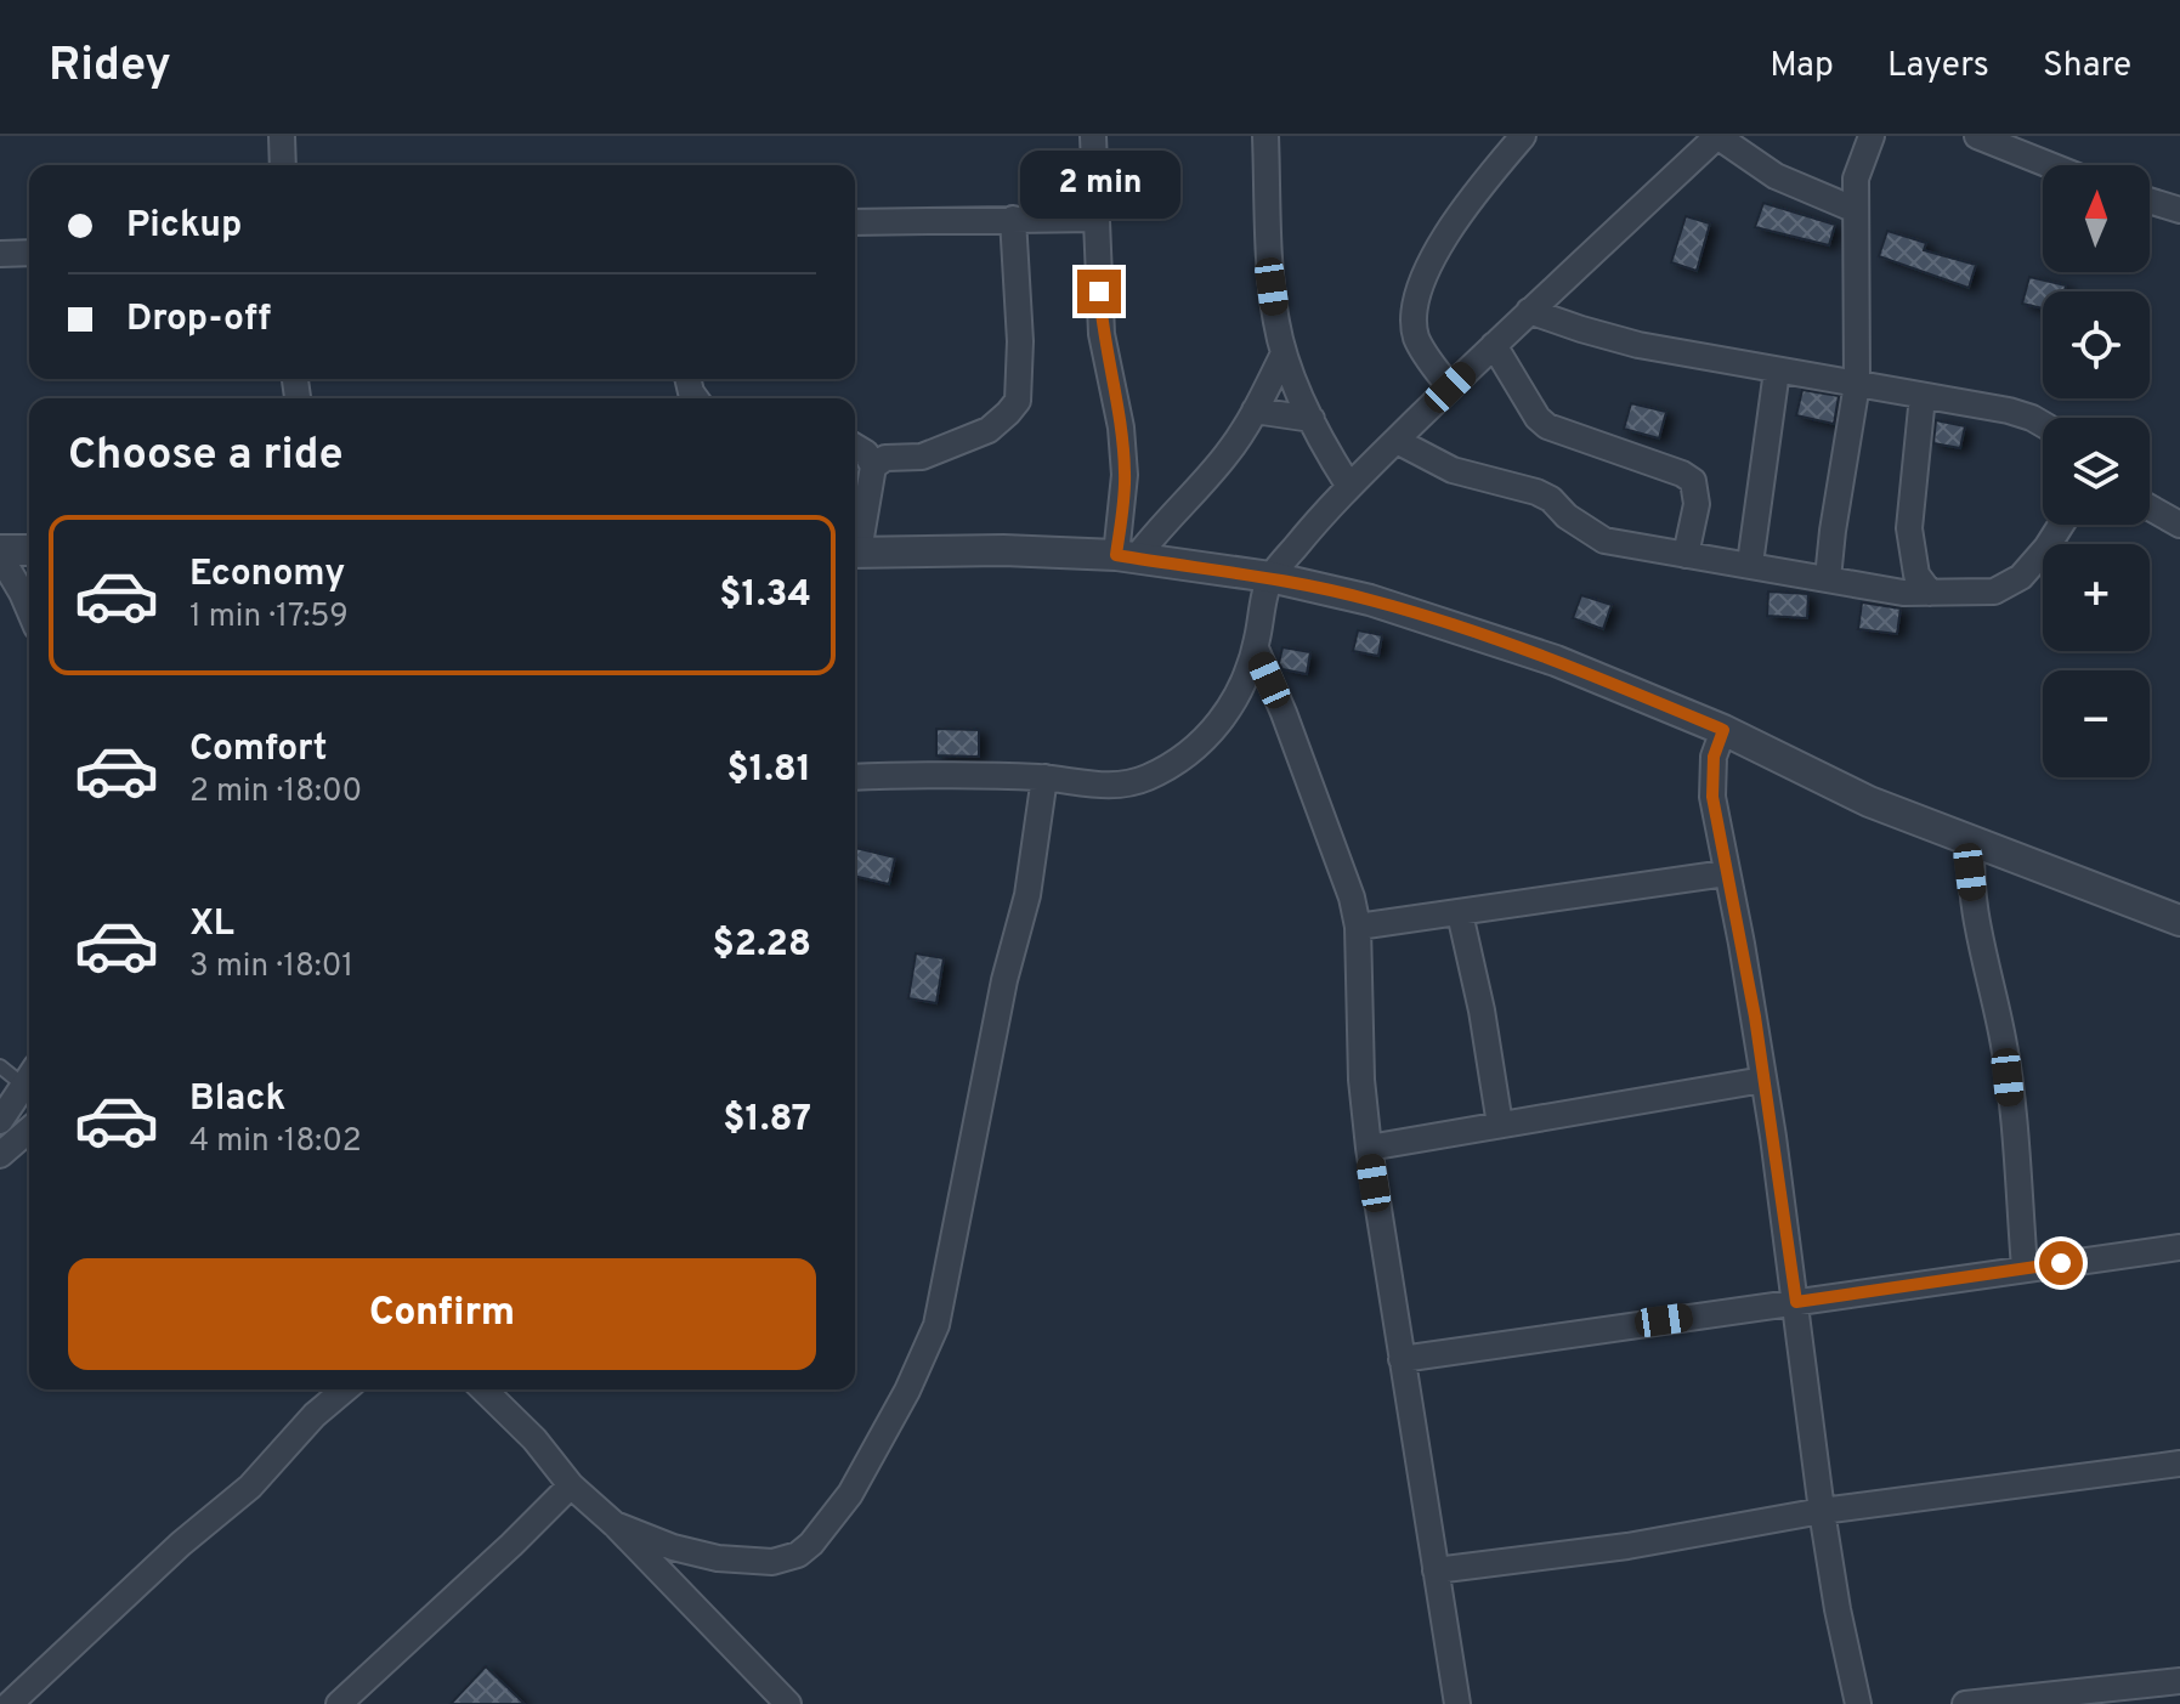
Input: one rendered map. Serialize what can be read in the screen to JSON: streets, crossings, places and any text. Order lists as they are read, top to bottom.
{
  "north": "top",
  "page": {
    "header": "Ridey",
    "nav": ["Map", "Layers", "Share"],
    "bubble": "2 min",
    "map_buttons": ["+", "−"],
    "banner": ["Pickup", "Drop-off"],
    "heading": "Choose a ride",
    "list": [
      {
        "name": "Economy",
        "note": "1 min · 17:59",
        "value": "$1.34"
      },
      {
        "name": "Comfort",
        "note": "2 min · 18:00",
        "value": "$1.81"
      },
      {
        "name": "XL",
        "note": "3 min · 18:01",
        "value": "$2.28"
      },
      {
        "name": "Black",
        "note": "4 min · 18:02",
        "value": "$1.87"
      }
    ],
    "buttons": "Confirm"
  }
}
